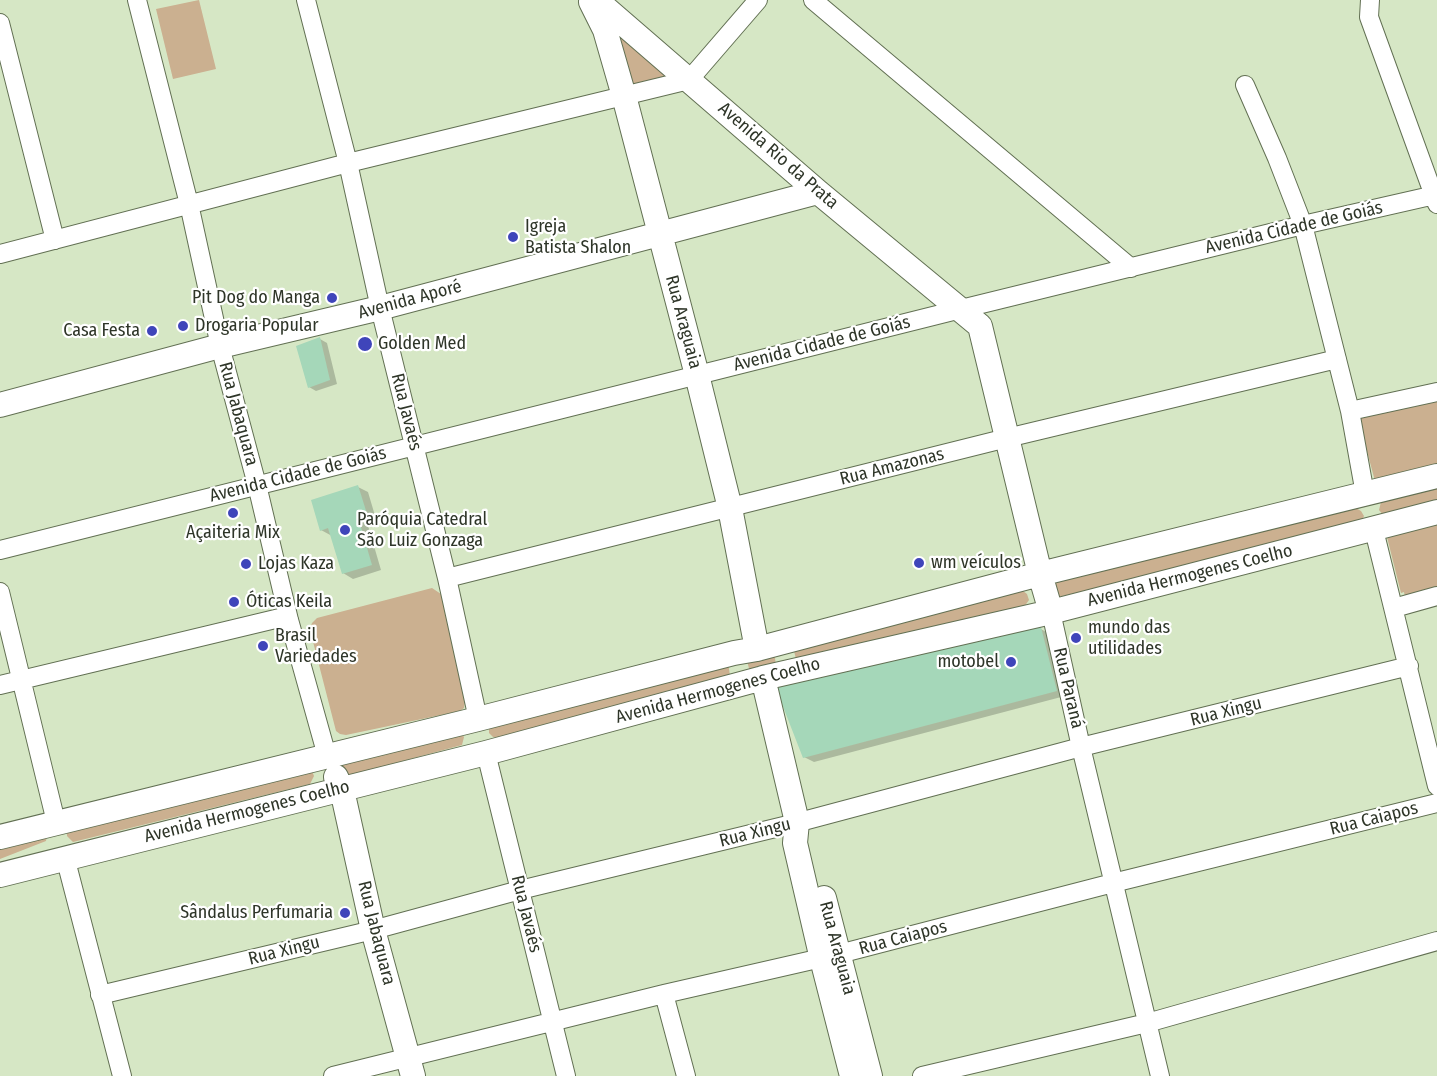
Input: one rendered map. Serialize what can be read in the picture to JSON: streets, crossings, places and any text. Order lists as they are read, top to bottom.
{
  "streets": {
    "main road": [
      "Avenida Rio da Prata",
      "Avenida Aporé",
      "Rua Araguaia",
      "Rua Jabaquara",
      "Avenida Hermogenes Coelho",
      "Rua Paraná"
    ],
    "street": [
      "Avenida Cidade de Goiás",
      "Rua Javaés",
      "Rua Amazonas",
      "Rua Xingu",
      "Rua Caiapos"
    ]
  },
  "crossings": [
    ["Avenida Rio da Prata", "Avenida Cidade de Goiás"],
    ["Avenida Rio da Prata", "Avenida Aporé"],
    ["Avenida Rio da Prata", "Rua Paraná"],
    ["Avenida Cidade de Goiás", "Rua Araguaia"],
    ["Avenida Cidade de Goiás", "Rua Javaés"],
    ["Avenida Cidade de Goiás", "Rua Jabaquara"],
    ["Avenida Cidade de Goiás", "Rua Paraná"],
    ["Avenida Aporé", "Rua Araguaia"],
    ["Avenida Aporé", "Rua Javaés"],
    ["Avenida Aporé", "Rua Jabaquara"],
    ["Rua Araguaia", "Rua Amazonas"],
    ["Rua Araguaia", "Avenida Hermogenes Coelho"],
    ["Rua Araguaia", "Rua Xingu"],
    ["Rua Araguaia", "Rua Caiapos"],
    ["Rua Javaés", "Rua Amazonas"],
    ["Rua Javaés", "Avenida Hermogenes Coelho"],
    ["Rua Javaés", "Rua Xingu"],
    ["Rua Javaés", "Rua Caiapos"],
    ["Rua Jabaquara", "Avenida Hermogenes Coelho"],
    ["Rua Jabaquara", "Rua Xingu"],
    ["Rua Jabaquara", "Rua Caiapos"],
    ["Rua Amazonas", "Rua Paraná"],
    ["Avenida Hermogenes Coelho", "Rua Paraná"],
    ["Rua Paraná", "Rua Xingu"],
    ["Rua Paraná", "Rua Caiapos"]
  ],
  "places": [
    "Igreja Batista Shalon",
    "Pit Dog do Manga",
    "Drogaria Popular",
    "Casa Festa",
    "Golden Med",
    "Açaiteria Mix",
    "Paróquia Catedral São Luiz Gonzaga",
    "wm veículos",
    "Lojas Kaza",
    "Óticas Keila",
    "mundo das utilidades",
    "Brasil Variedades",
    "motobel",
    "Sândalus Perfumaria"
  ]
}
